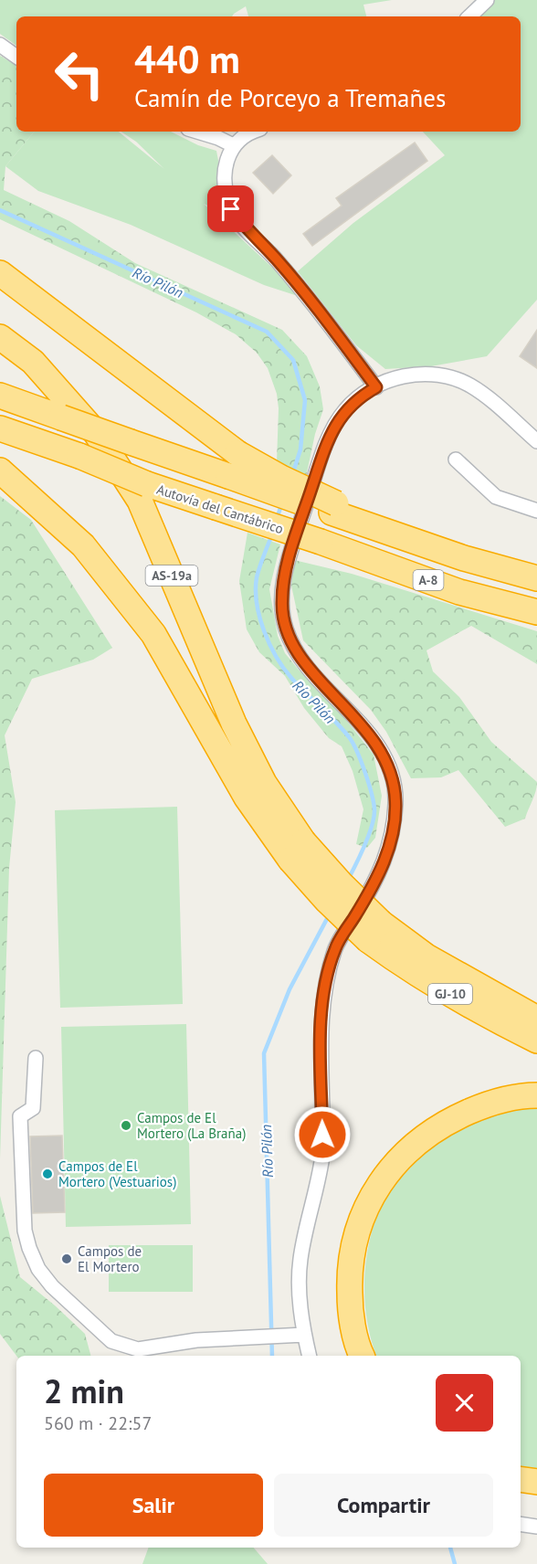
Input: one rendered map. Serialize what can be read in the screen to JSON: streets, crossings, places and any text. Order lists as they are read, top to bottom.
{
  "streets": {
    "highway": [
      "Autovía del Cantábrico",
      "AS-19a",
      "A-8",
      "GJ-10"
    ]
  },
  "water": ["Río Pilón"],
  "places": ["Campos de El Mortero (La Braña)", "Campos de El Mortero (Vestuarios)", "Campos de El Mortero"],
  "page": {
    "turn": ["440 m", "Camín de Porceyo a Tremañes"],
    "heading": ["2 min", "560 m · 22:57"],
    "buttons": ["Salir", "Compartir"]
  }
}
